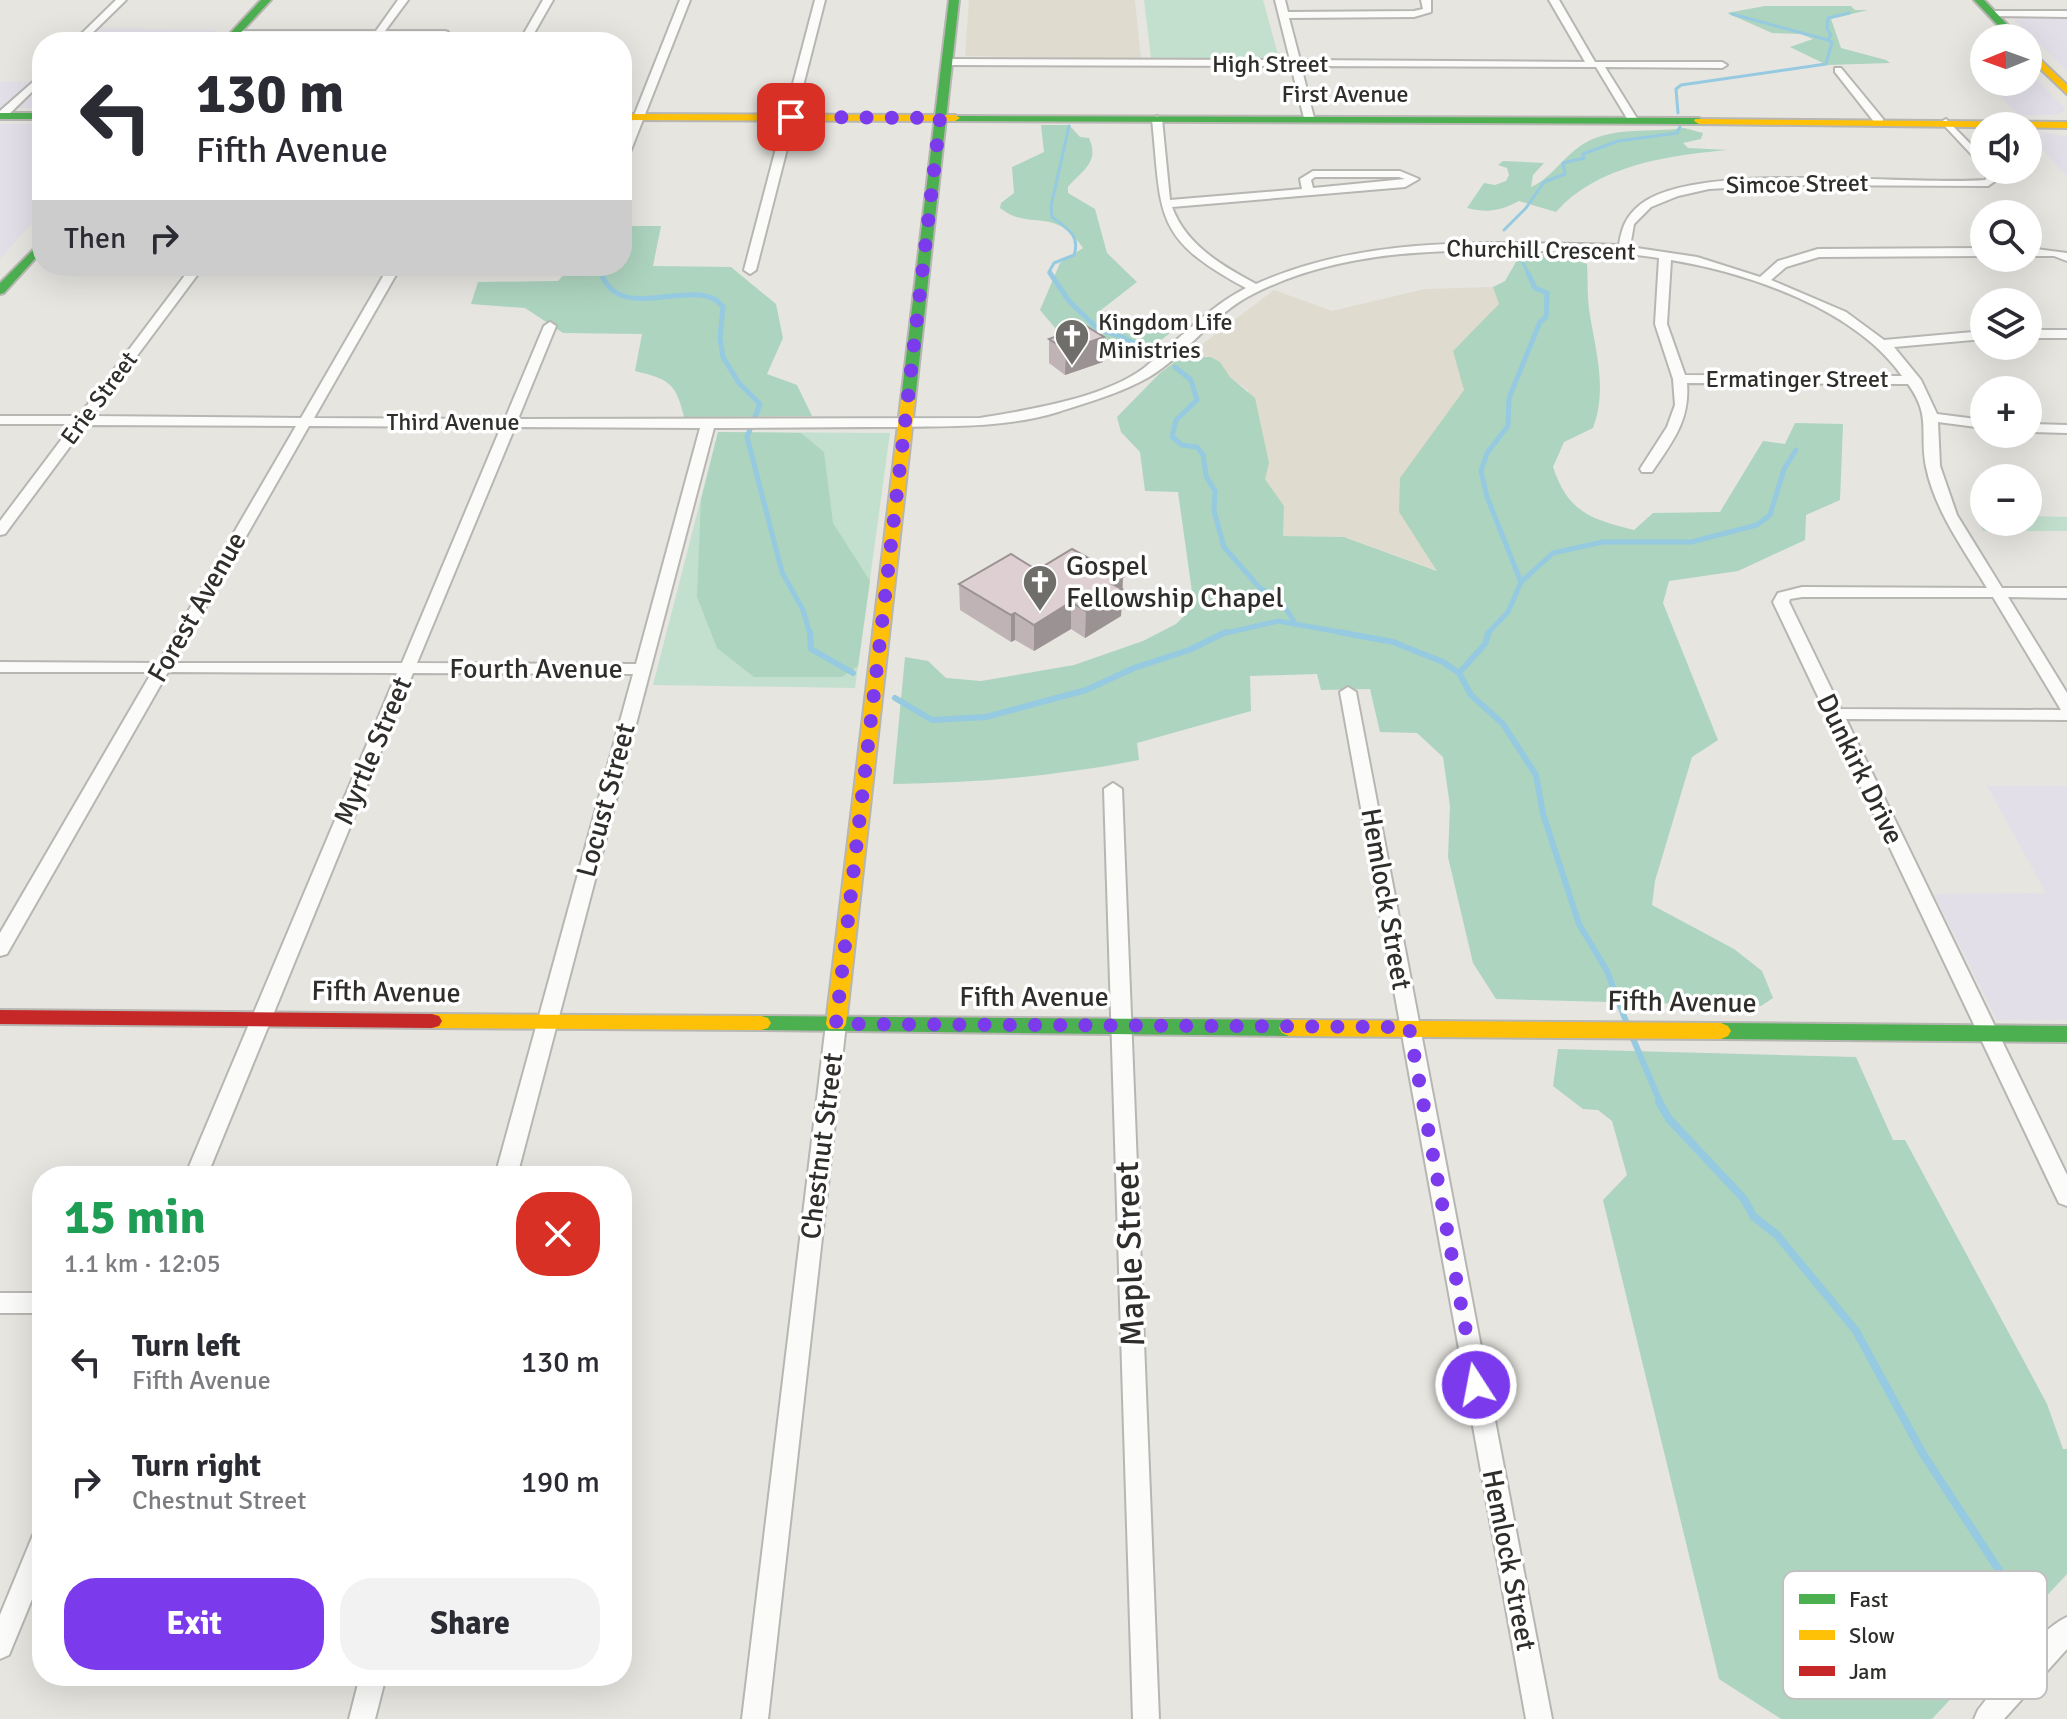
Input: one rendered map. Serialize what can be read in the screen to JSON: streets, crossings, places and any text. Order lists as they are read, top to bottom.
{
  "streets": {
    "street": [
      "High Street",
      "First Avenue",
      "Simcoe Street",
      "Churchill Crescent",
      "Ermatinger Street",
      "Erie Street",
      "Third Avenue",
      "Forest Avenue",
      "Fourth Avenue",
      "Myrtle Street",
      "Dunkirk Drive",
      "Locust Street",
      "Hemlock Street",
      "Fifth Avenue",
      "Chestnut Street",
      "Maple Street"
    ]
  },
  "crossings": [
    ["High Street", "Chestnut Street"],
    ["First Avenue", "Chestnut Street"],
    ["Simcoe Street", "Churchill Crescent"],
    ["Churchill Crescent", "Ermatinger Street"],
    ["Churchill Crescent", "Third Avenue"],
    ["Churchill Crescent", "Dunkirk Drive"],
    ["Churchill Crescent", "Chestnut Street"],
    ["Erie Street", "Third Avenue"],
    ["Third Avenue", "Forest Avenue"],
    ["Third Avenue", "Myrtle Street"],
    ["Third Avenue", "Locust Street"],
    ["Third Avenue", "Chestnut Street"],
    ["Forest Avenue", "Fourth Avenue"],
    ["Fourth Avenue", "Myrtle Street"],
    ["Fourth Avenue", "Locust Street"],
    ["Myrtle Street", "Fifth Avenue"],
    ["Dunkirk Drive", "Fifth Avenue"],
    ["Locust Street", "Fifth Avenue"],
    ["Hemlock Street", "Fifth Avenue"],
    ["Fifth Avenue", "Chestnut Street"],
    ["Fifth Avenue", "Maple Street"]
  ],
  "places": {
    "church": ["Kingdom Life Ministries", "Gospel Fellowship Chapel"]
  },
  "legend": ["Fast", "Slow", "Jam"],
  "north": "left",
  "page": {
    "map_buttons": ["+", "−"],
    "turn": ["130 m", "Fifth Avenue"],
    "then": "Then",
    "heading": ["15 min", "1.1 km · 12:05"],
    "list": [
      {
        "name": "Turn left",
        "note": "Fifth Avenue",
        "value": "130 m"
      },
      {
        "name": "Turn right",
        "note": "Chestnut Street",
        "value": "190 m"
      }
    ],
    "buttons": ["Exit", "Share"]
  }
}
